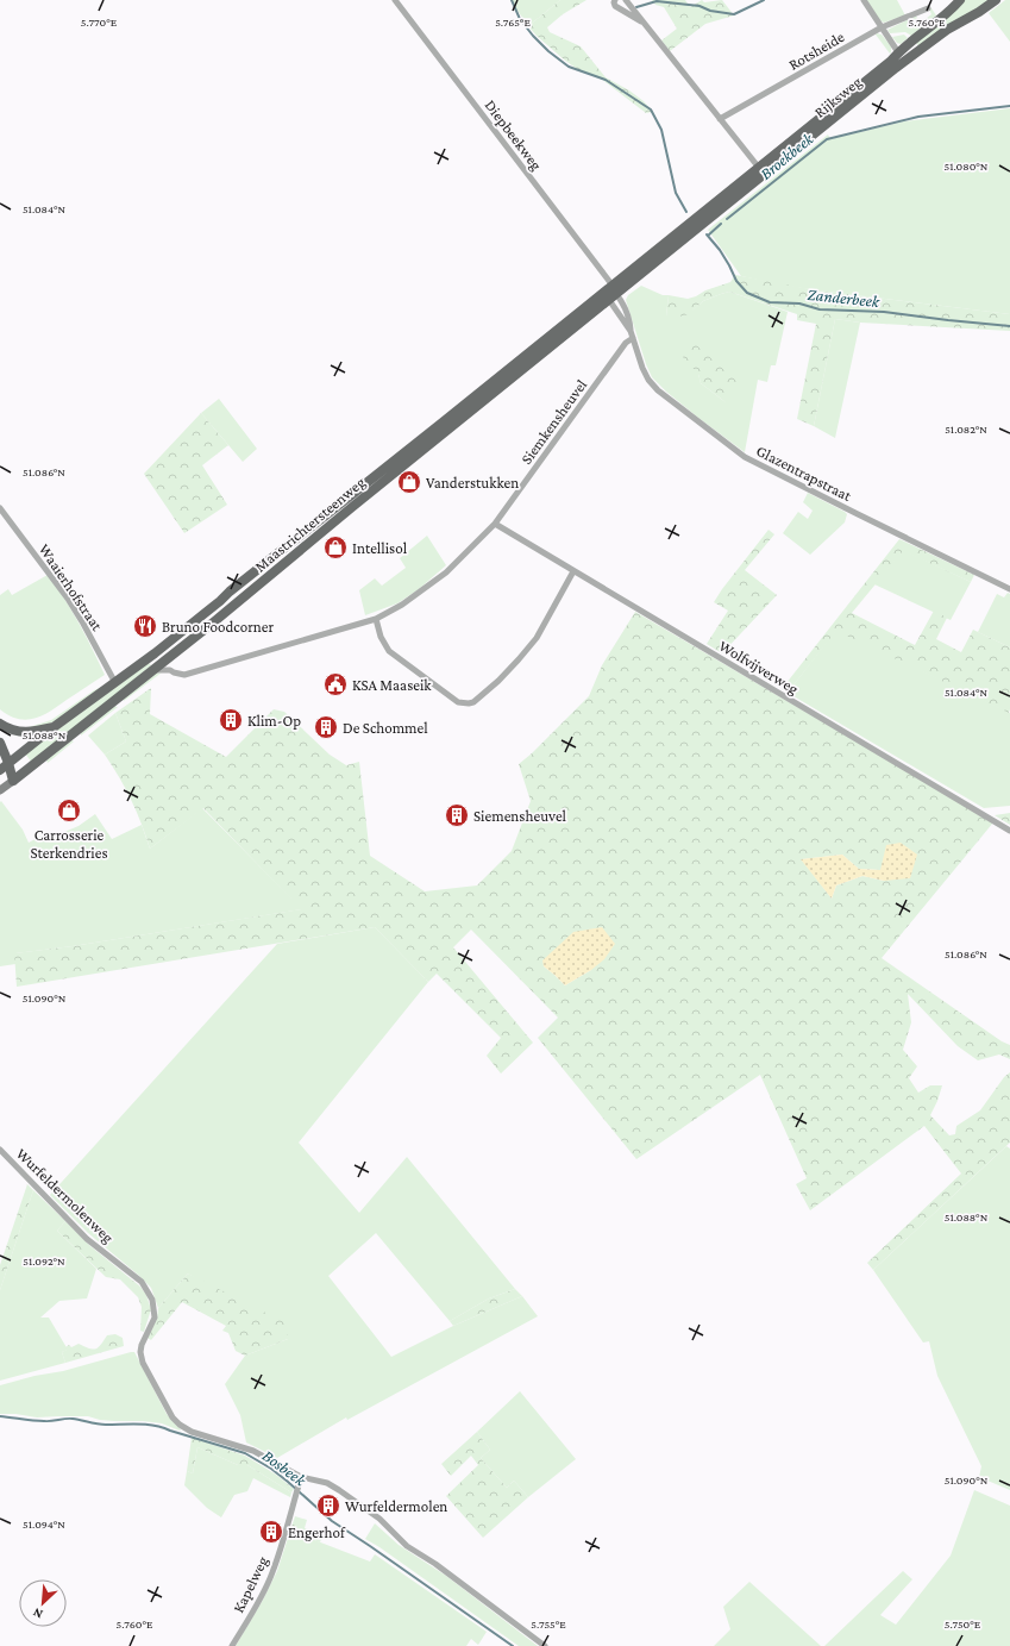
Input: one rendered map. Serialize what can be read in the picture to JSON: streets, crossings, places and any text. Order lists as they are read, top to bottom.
{
  "streets": {
    "main road": ["Rijksweg", "Maastrichtersteenweg"],
    "street": [
      "Rotsheide",
      "Diepbeekweg",
      "Siemkensheuvel",
      "Glazentrapstraat",
      "Waaierhofstraat",
      "Wolfvijverweg",
      "Wurfeldermolenweg",
      "Kapelweg"
    ]
  },
  "crossings": [
    ["Rijksweg", "Maastrichtersteenweg"],
    ["Diepbeekweg", "Glazentrapstraat"],
    ["Diepbeekweg", "Maastrichtersteenweg"],
    ["Siemkensheuvel", "Glazentrapstraat"],
    ["Siemkensheuvel", "Maastrichtersteenweg"],
    ["Siemkensheuvel", "Wolfvijverweg"],
    ["Glazentrapstraat", "Maastrichtersteenweg"],
    ["Maastrichtersteenweg", "Waaierhofstraat"],
    ["Wurfeldermolenweg", "Kapelweg"]
  ],
  "water": ["Broekbeek", "Zanderbeek", "Bosbeek"],
  "places": {
    "shop": ["Vanderstukken", "Intellisol", "Carrosserie Sterkendries"],
    "restaurant": ["Bruno Foodcorner"],
    "public building": ["KSA Maaseik"],
    "building": [
      "Klim-Op",
      "De Schommel",
      "Siemensheuvel",
      "Wurfeldermolen",
      "Engerhof"
    ]
  },
  "north": "bottom left",
  "coordinates": [
    "5.770°E",
    "5.765°E",
    "5.760°E",
    "51.080°N",
    "51.084°N",
    "51.082°N",
    "51.086°N",
    "51.088°N",
    "51.090°N",
    "51.092°N",
    "51.094°N",
    "5.755°E",
    "5.750°E"
  ]
}
